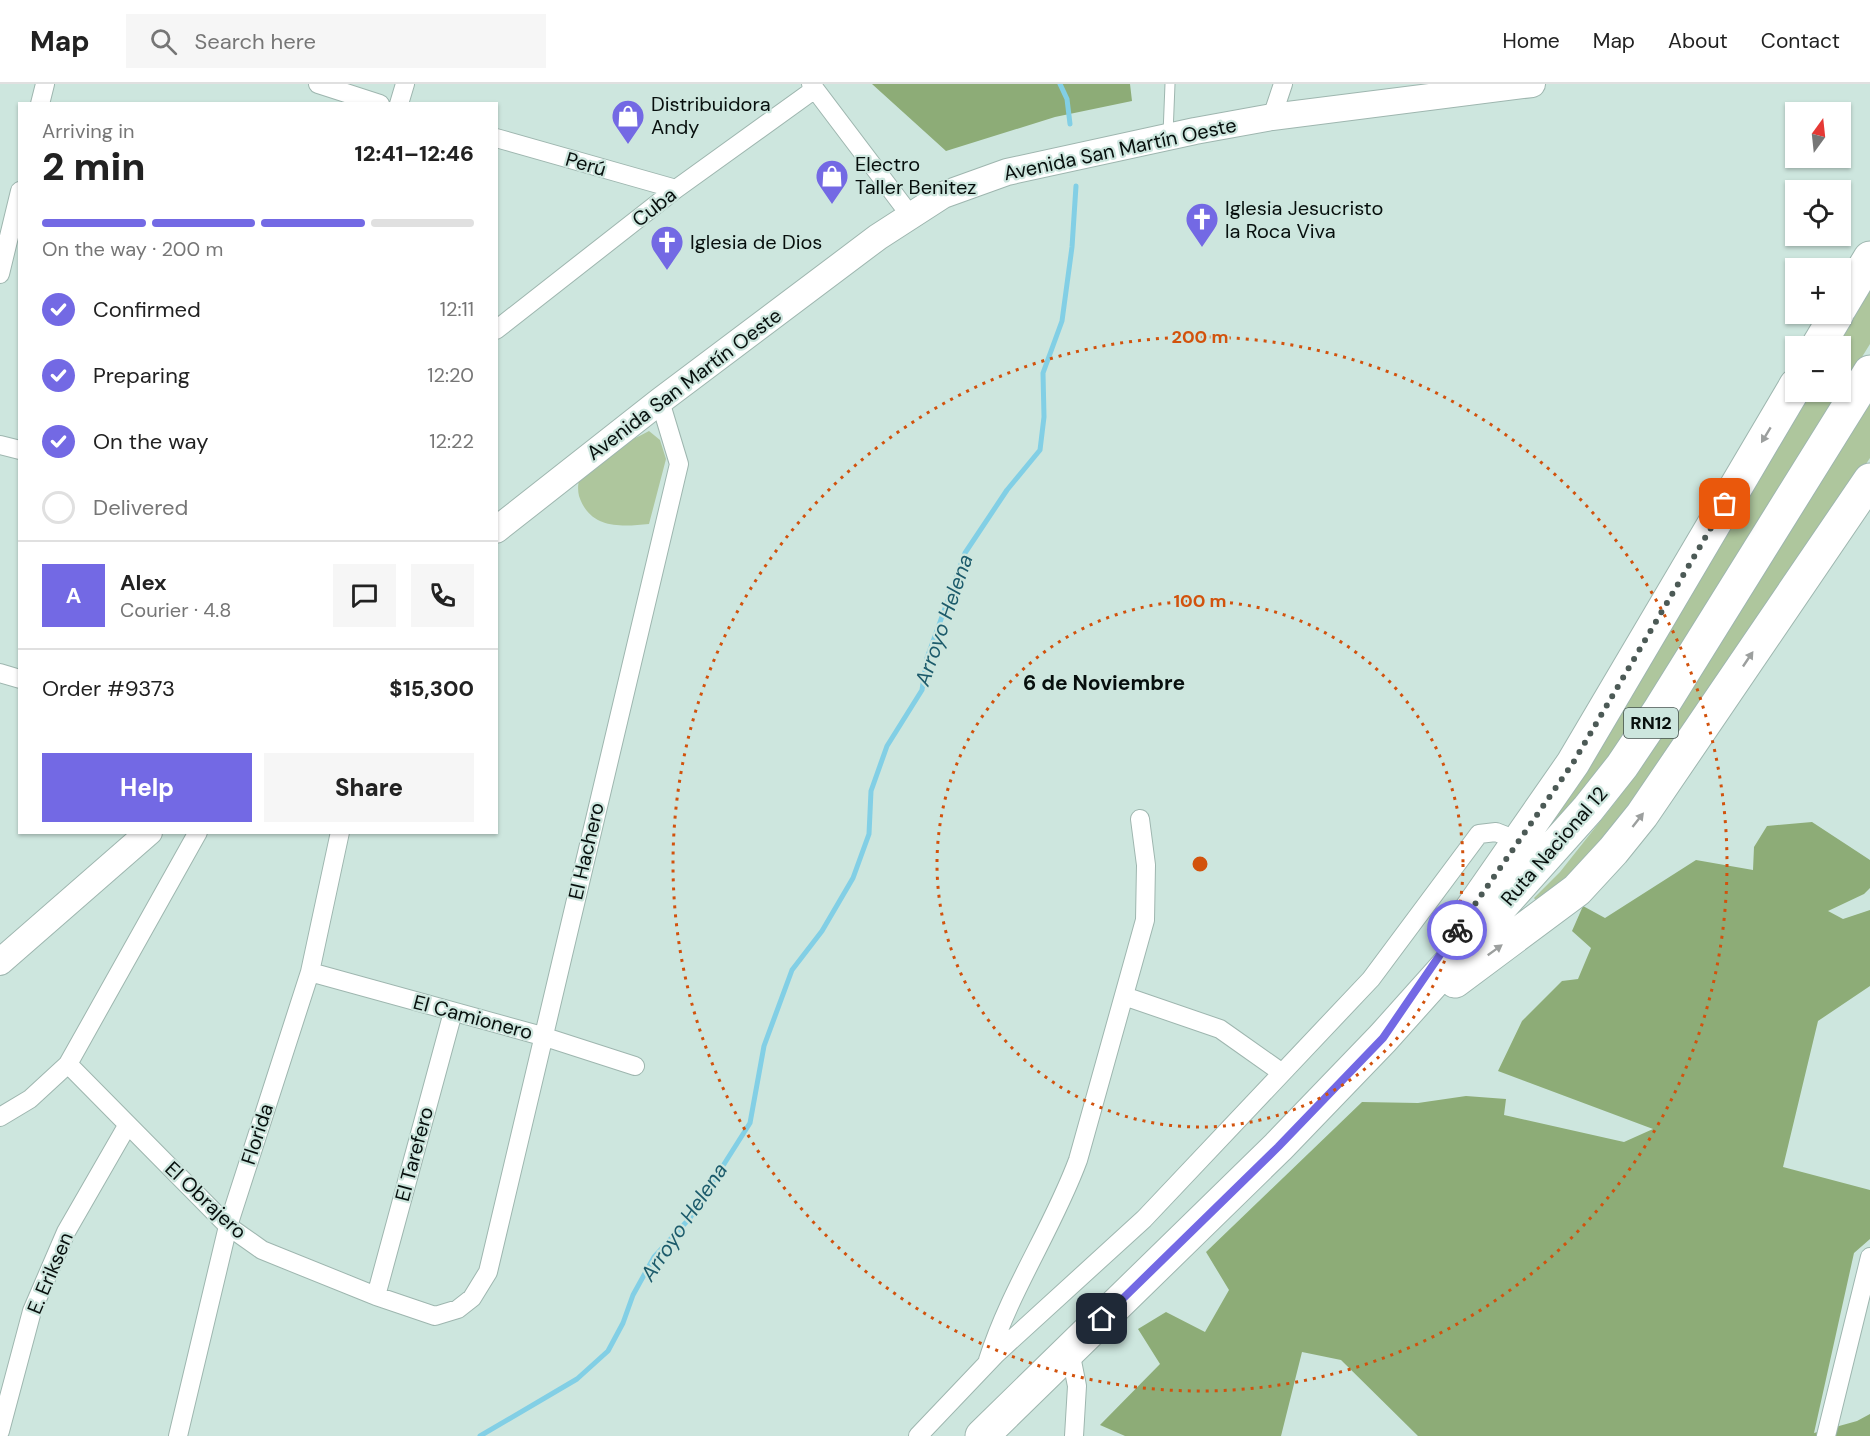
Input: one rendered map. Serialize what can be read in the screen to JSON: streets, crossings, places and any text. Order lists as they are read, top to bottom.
{
  "streets": {
    "highway": ["RN12", "Ruta Nacional 12"],
    "main road": ["Avenida San Martín Oeste"],
    "street": [
      "Perú",
      "Cuba",
      "El Hachero",
      "El Camionero",
      "Florida",
      "El Tarefero",
      "El Obrajero",
      "E. Eriksen"
    ]
  },
  "crossings": [
    ["Avenida San Martín Oeste", "El Hachero"],
    ["Perú", "Cuba"],
    ["El Hachero", "El Camionero"],
    ["El Hachero", "El Obrajero"],
    ["El Camionero", "Florida"],
    ["El Camionero", "El Tarefero"],
    ["Florida", "El Obrajero"],
    ["El Tarefero", "El Obrajero"],
    ["El Obrajero", "E. Eriksen"]
  ],
  "districts": ["6 de Noviembre"],
  "water": ["Arroyo Helena"],
  "places": {
    "shop": ["Distribuidora Andy", "Electro Taller Benitez"],
    "church": ["Iglesia Jesucristo la Roca Viva", "Iglesia de Dios"]
  },
  "north": "top",
  "page": {
    "header": "Map",
    "search": "Search here",
    "nav": [
      "Home",
      "Map",
      "About",
      "Contact"
    ],
    "map_buttons": ["+", "−"],
    "heading": ["2 min", "Arriving in", "12:41–12:46"],
    "panel": [
      "Alex",
      "Courier · 4.8",
      "Order #9373",
      "$15,300"
    ],
    "bar": "On the way · 200 m",
    "list": [
      ["Confirmed", "12:11"],
      ["Preparing", "12:20"],
      ["On the way", "12:22"],
      "Delivered"
    ],
    "round": "A",
    "buttons": ["Help", "Share"]
  },
  "rings": ["200 m", "100 m"]
}
